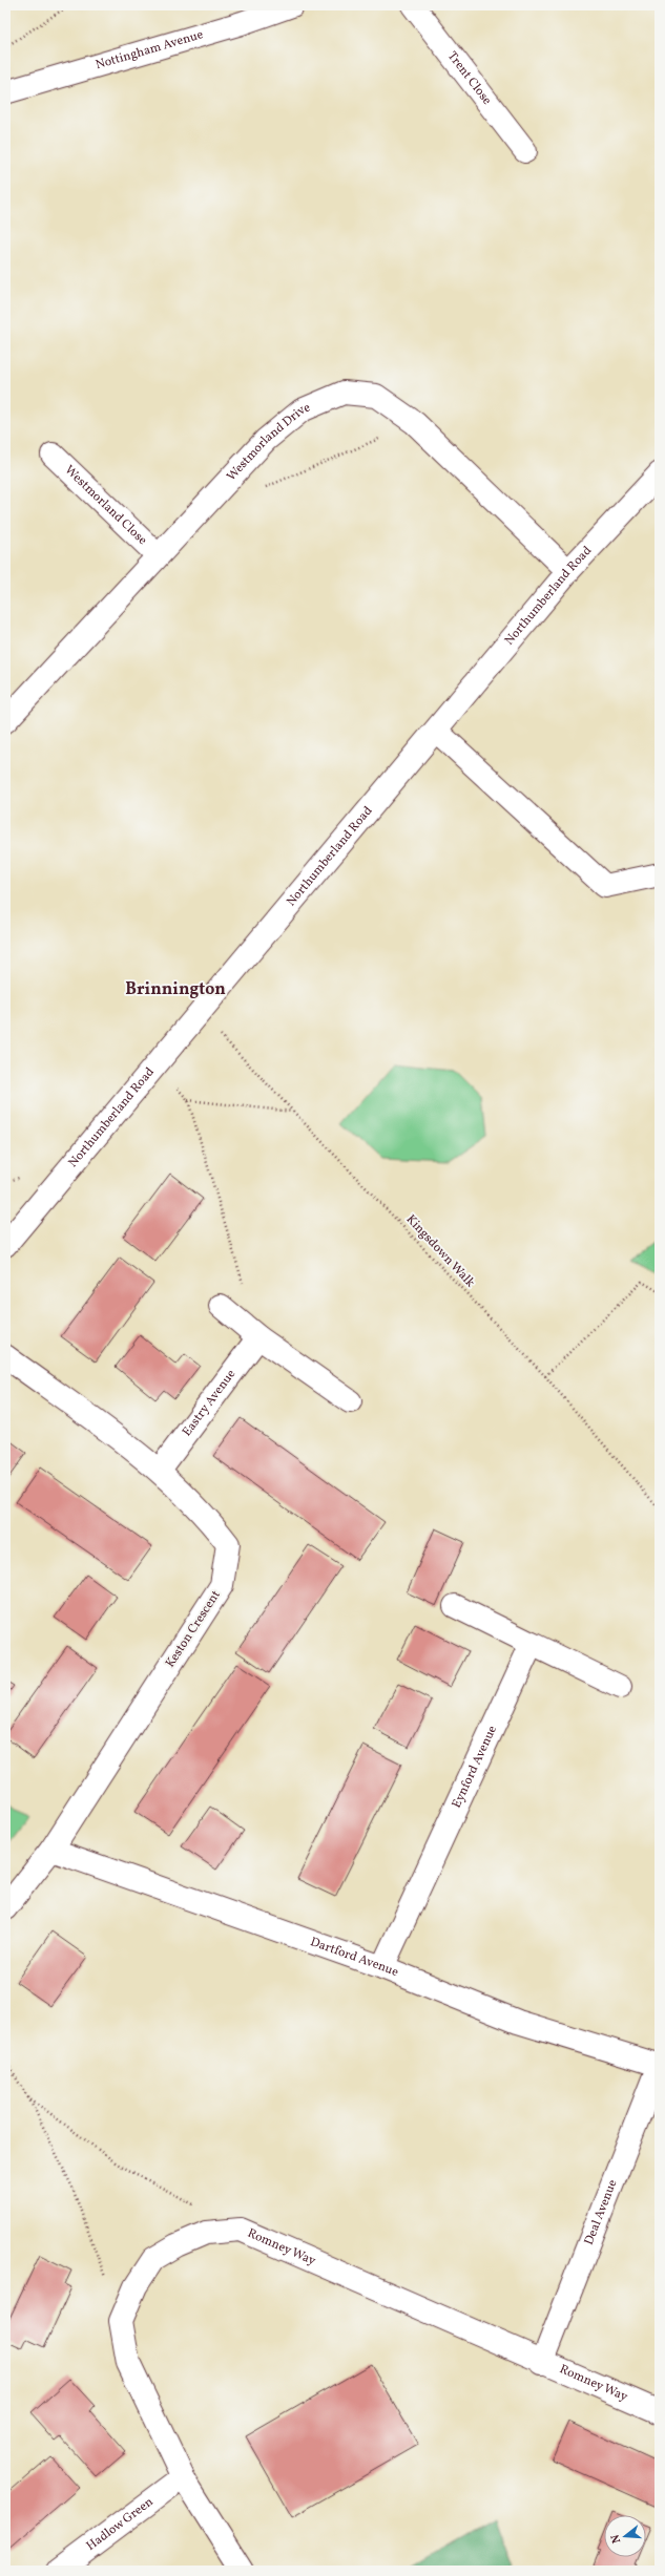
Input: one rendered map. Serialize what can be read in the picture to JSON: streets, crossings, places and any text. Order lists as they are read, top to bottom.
{
  "streets": {
    "street": [
      "Nottingham Avenue",
      "Trent Close",
      "Westmorland Drive",
      "Westmorland Close",
      "Northumberland Road",
      "Eastry Avenue",
      "Keston Crescent",
      "Eynford Avenue",
      "Dartford Avenue",
      "Deal Avenue",
      "Romney Way",
      "Hadlow Green"
    ],
    "path": ["Kingsdown Walk"]
  },
  "crossings": [
    ["Westmorland Drive", "Westmorland Close"],
    ["Westmorland Drive", "Northumberland Road"],
    ["Northumberland Road", "Kingsdown Walk"],
    ["Eastry Avenue", "Keston Crescent"],
    ["Keston Crescent", "Dartford Avenue"],
    ["Eynford Avenue", "Dartford Avenue"],
    ["Dartford Avenue", "Deal Avenue"],
    ["Deal Avenue", "Romney Way"]
  ],
  "districts": ["Brinnington"],
  "north": "left"
}
